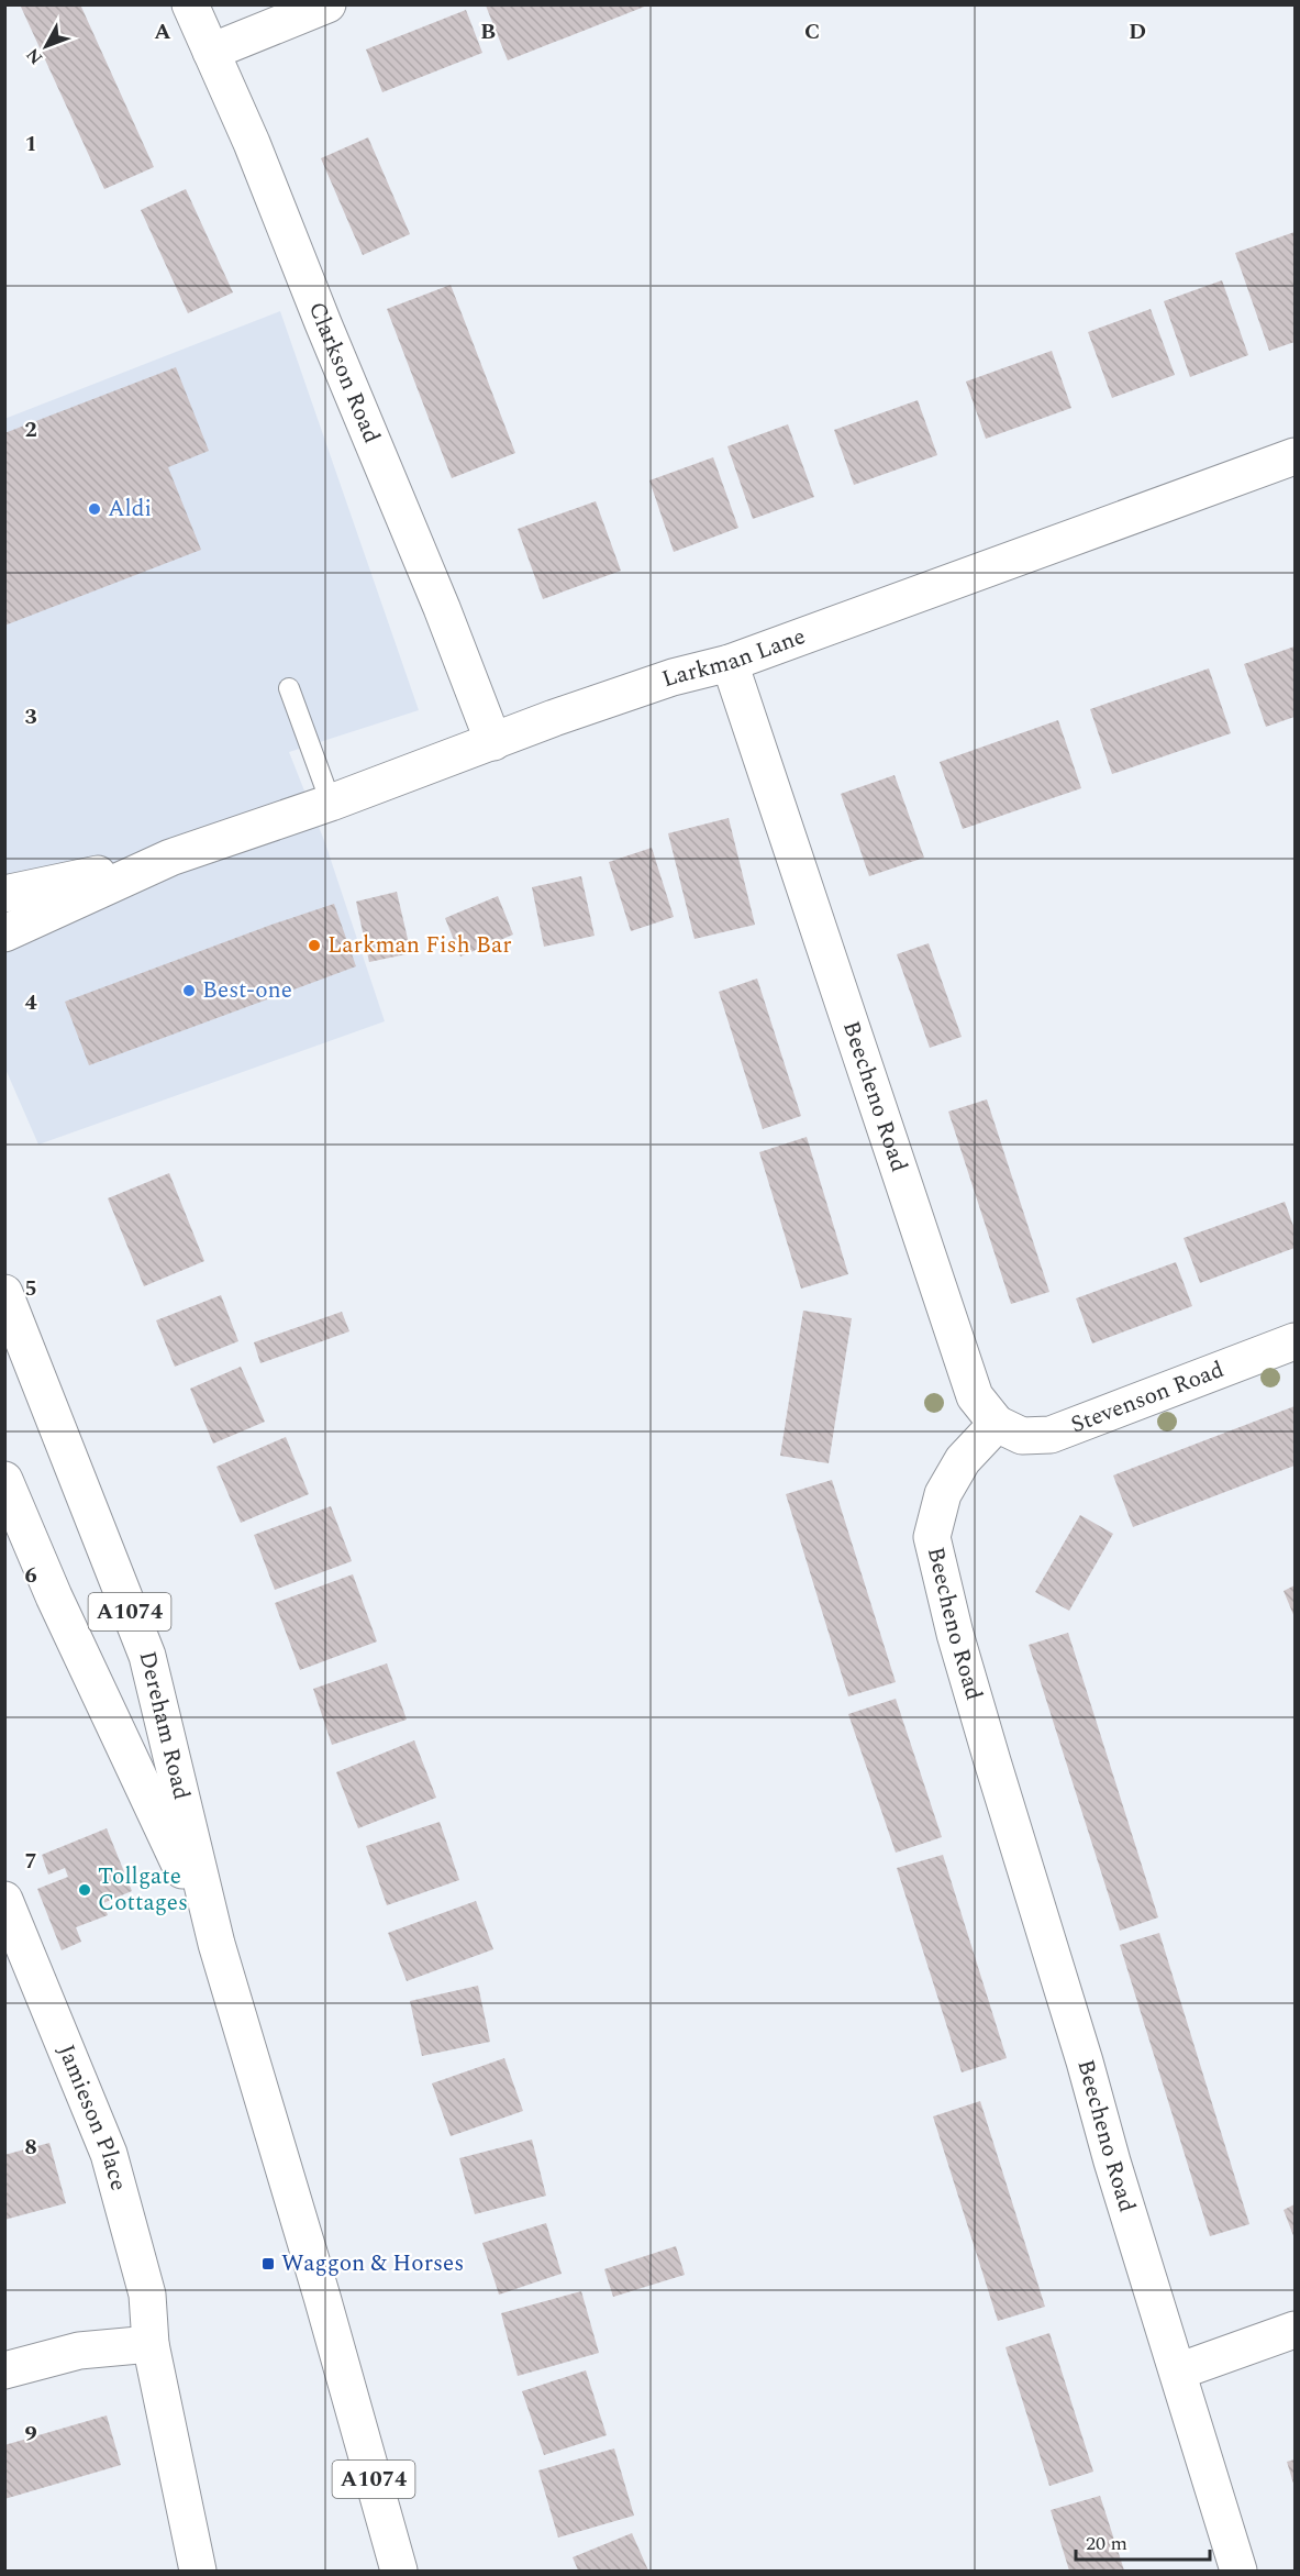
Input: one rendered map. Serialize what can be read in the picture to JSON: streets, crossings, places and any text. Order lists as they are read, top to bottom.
{
  "streets": {
    "main road": [
      "Clarkson Road",
      "Larkman Lane",
      "Beecheno Road",
      "Stevenson Road",
      "A1074",
      "Dereham Road",
      "Jamieson Place"
    ]
  },
  "crossings": [
    ["Clarkson Road", "Larkman Lane"],
    ["Larkman Lane", "Beecheno Road"],
    ["Beecheno Road", "Stevenson Road"]
  ],
  "places": {
    "other": [
      "Aldi",
      "Larkman Fish Bar",
      "Best-one",
      "Tollgate Cottages"
    ],
    "transit": ["Waggon & Horses"]
  },
  "scale_bar": "20 m",
  "north": "bottom left",
  "grid": {
    "columns": [
      "A",
      "B",
      "C",
      "D"
    ],
    "rows": [
      "1",
      "2",
      "3",
      "4",
      "5",
      "6",
      "7",
      "8",
      "9"
    ]
  }
}
